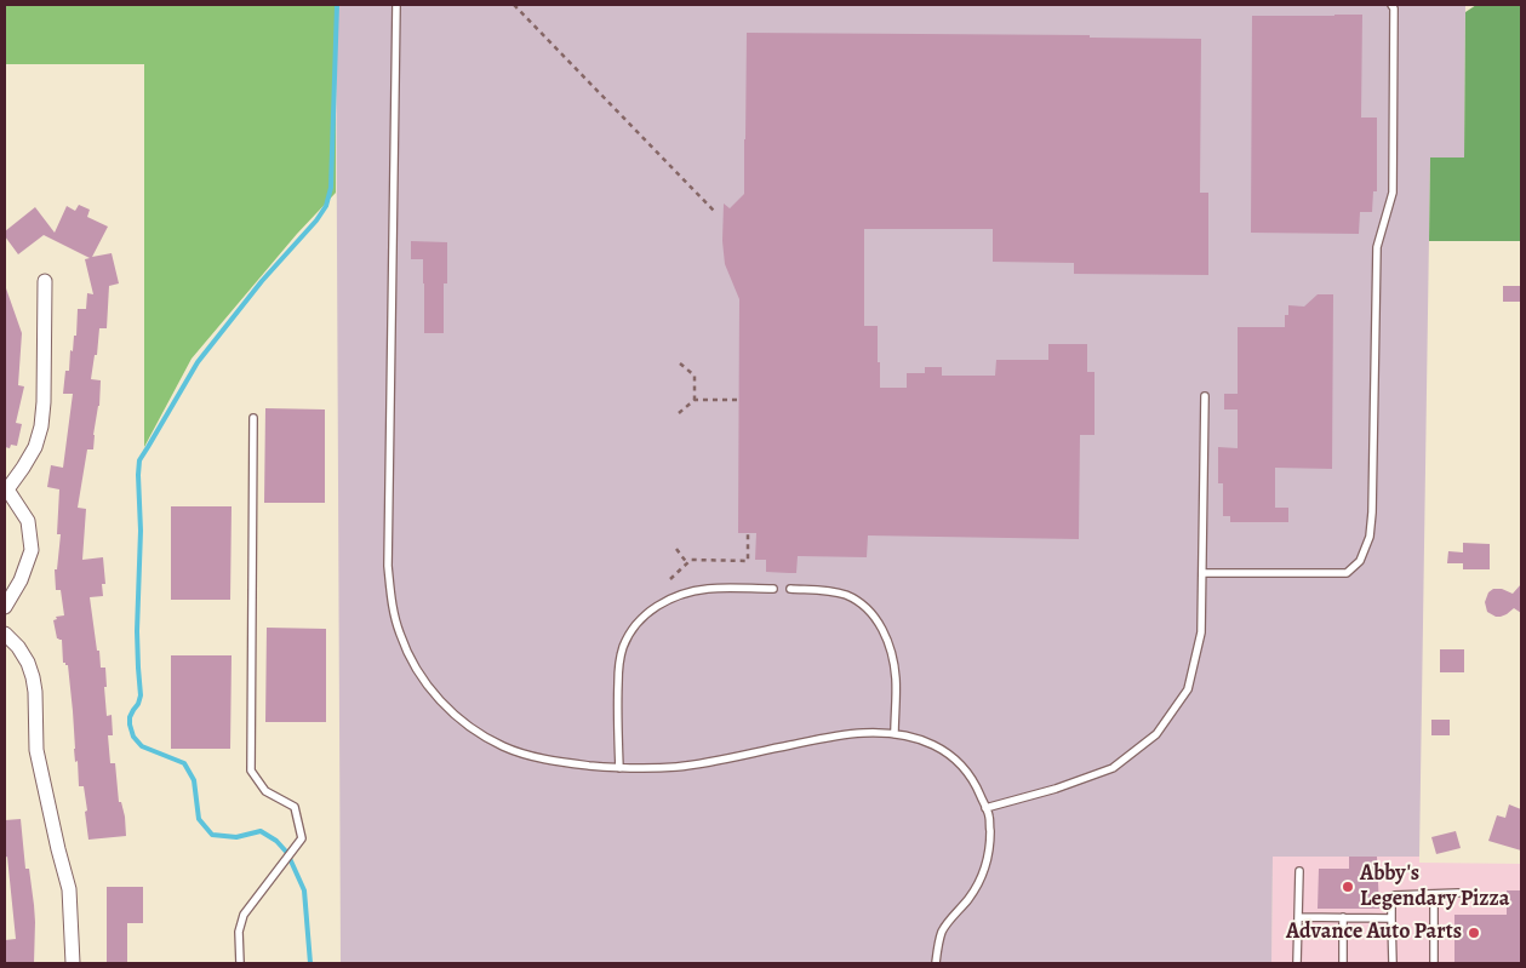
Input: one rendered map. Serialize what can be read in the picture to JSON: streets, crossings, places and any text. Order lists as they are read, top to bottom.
{
  "places": ["Abby's Legendary Pizza", "Advance Auto Parts"]
}
